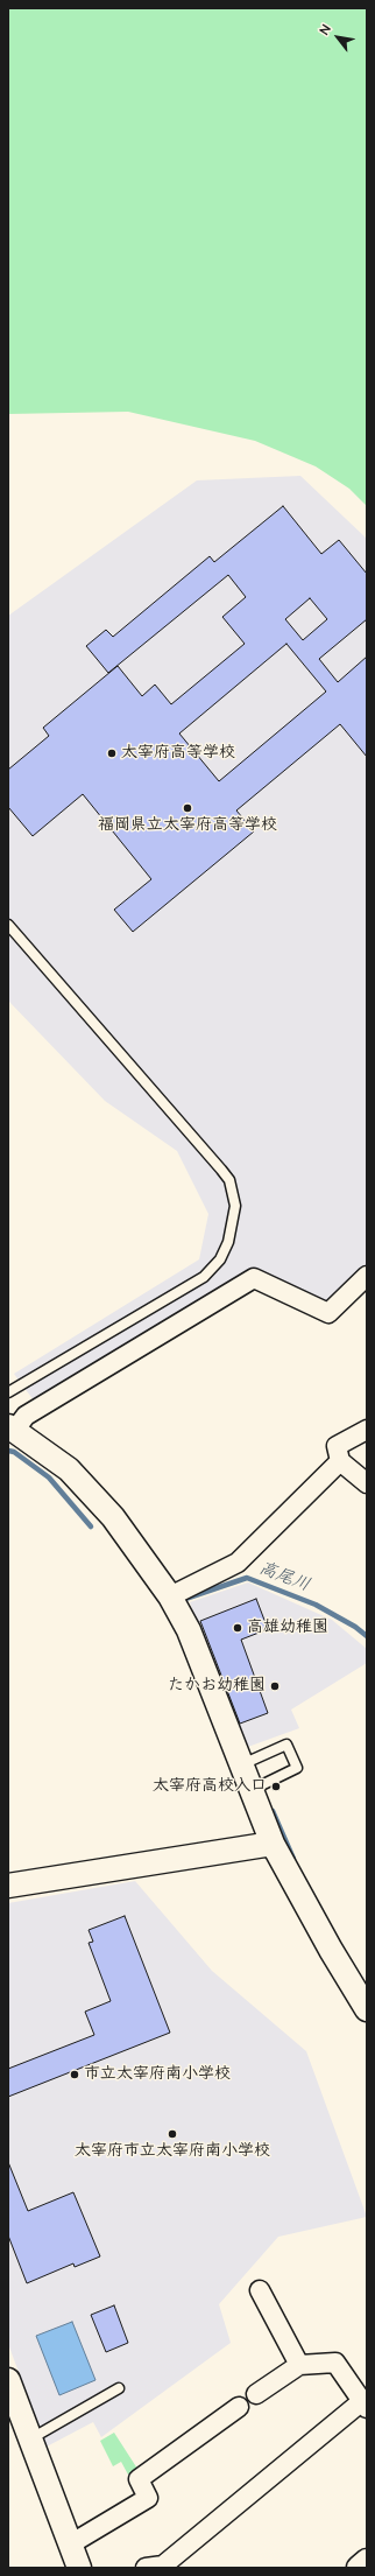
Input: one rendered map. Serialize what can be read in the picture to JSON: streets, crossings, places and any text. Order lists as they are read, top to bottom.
{
  "water": ["高尾川"],
  "places": [
    "太宰府高等学校",
    "福岡県立太宰府高等学校",
    "高雄幼稚園",
    "たかお幼稚園",
    "太宰府高校入口",
    "市立太宰府南小学校",
    "太宰府市立太宰府南小学校"
  ],
  "north": "top left"
}
